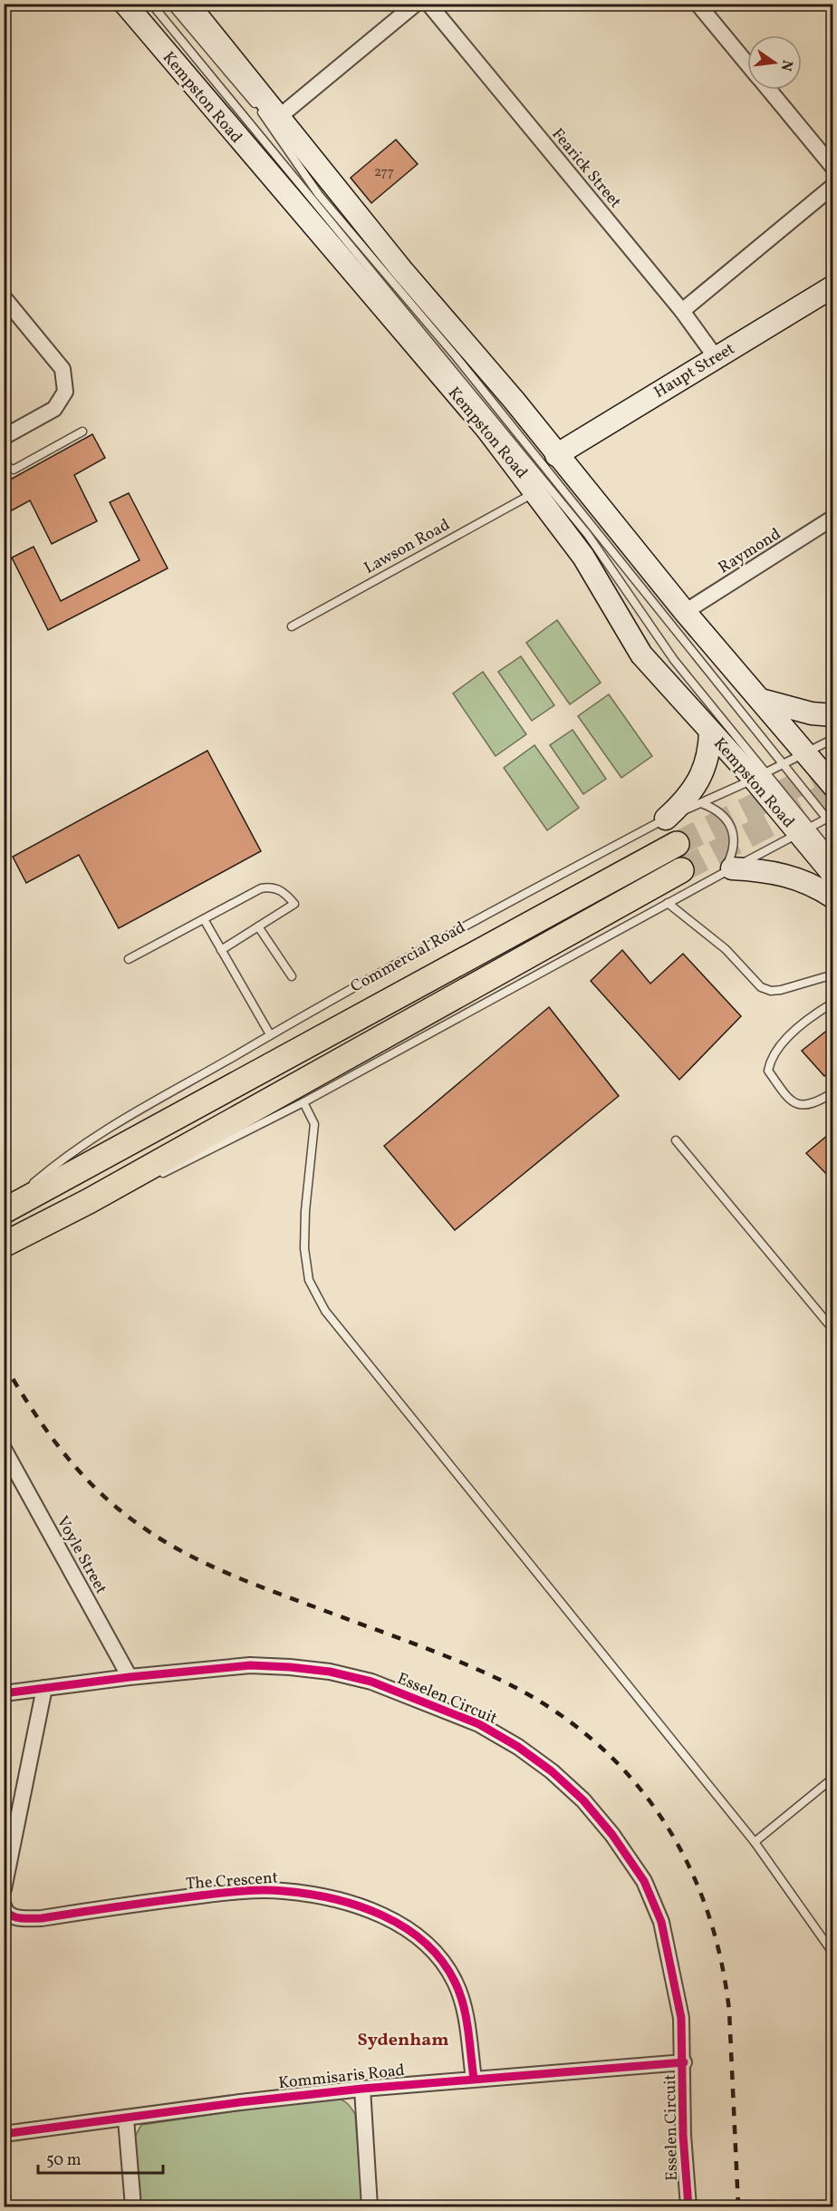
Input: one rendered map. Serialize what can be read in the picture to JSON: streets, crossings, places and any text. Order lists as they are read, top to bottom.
{
  "streets": {
    "main road": ["Kempston Road", "Haupt Street", "Commercial Road"],
    "street": [
      "Fearick Street",
      "Raymond",
      "Voyle Street",
      "Esselen Circuit",
      "The Crescent",
      "Kommisaris Road"
    ],
    "lane": ["Lawson Road"]
  },
  "crossings": [
    ["Kempston Road", "Lawson Road"],
    ["Kempston Road", "Commercial Road"],
    ["Fearick Street", "Haupt Street"],
    ["Voyle Street", "Esselen Circuit"],
    ["Esselen Circuit", "Kommisaris Road"],
    ["The Crescent", "Kommisaris Road"]
  ],
  "districts": ["Sydenham"],
  "house_numbers": ["277"],
  "scale_bar": "50 m",
  "north": "right"
}
